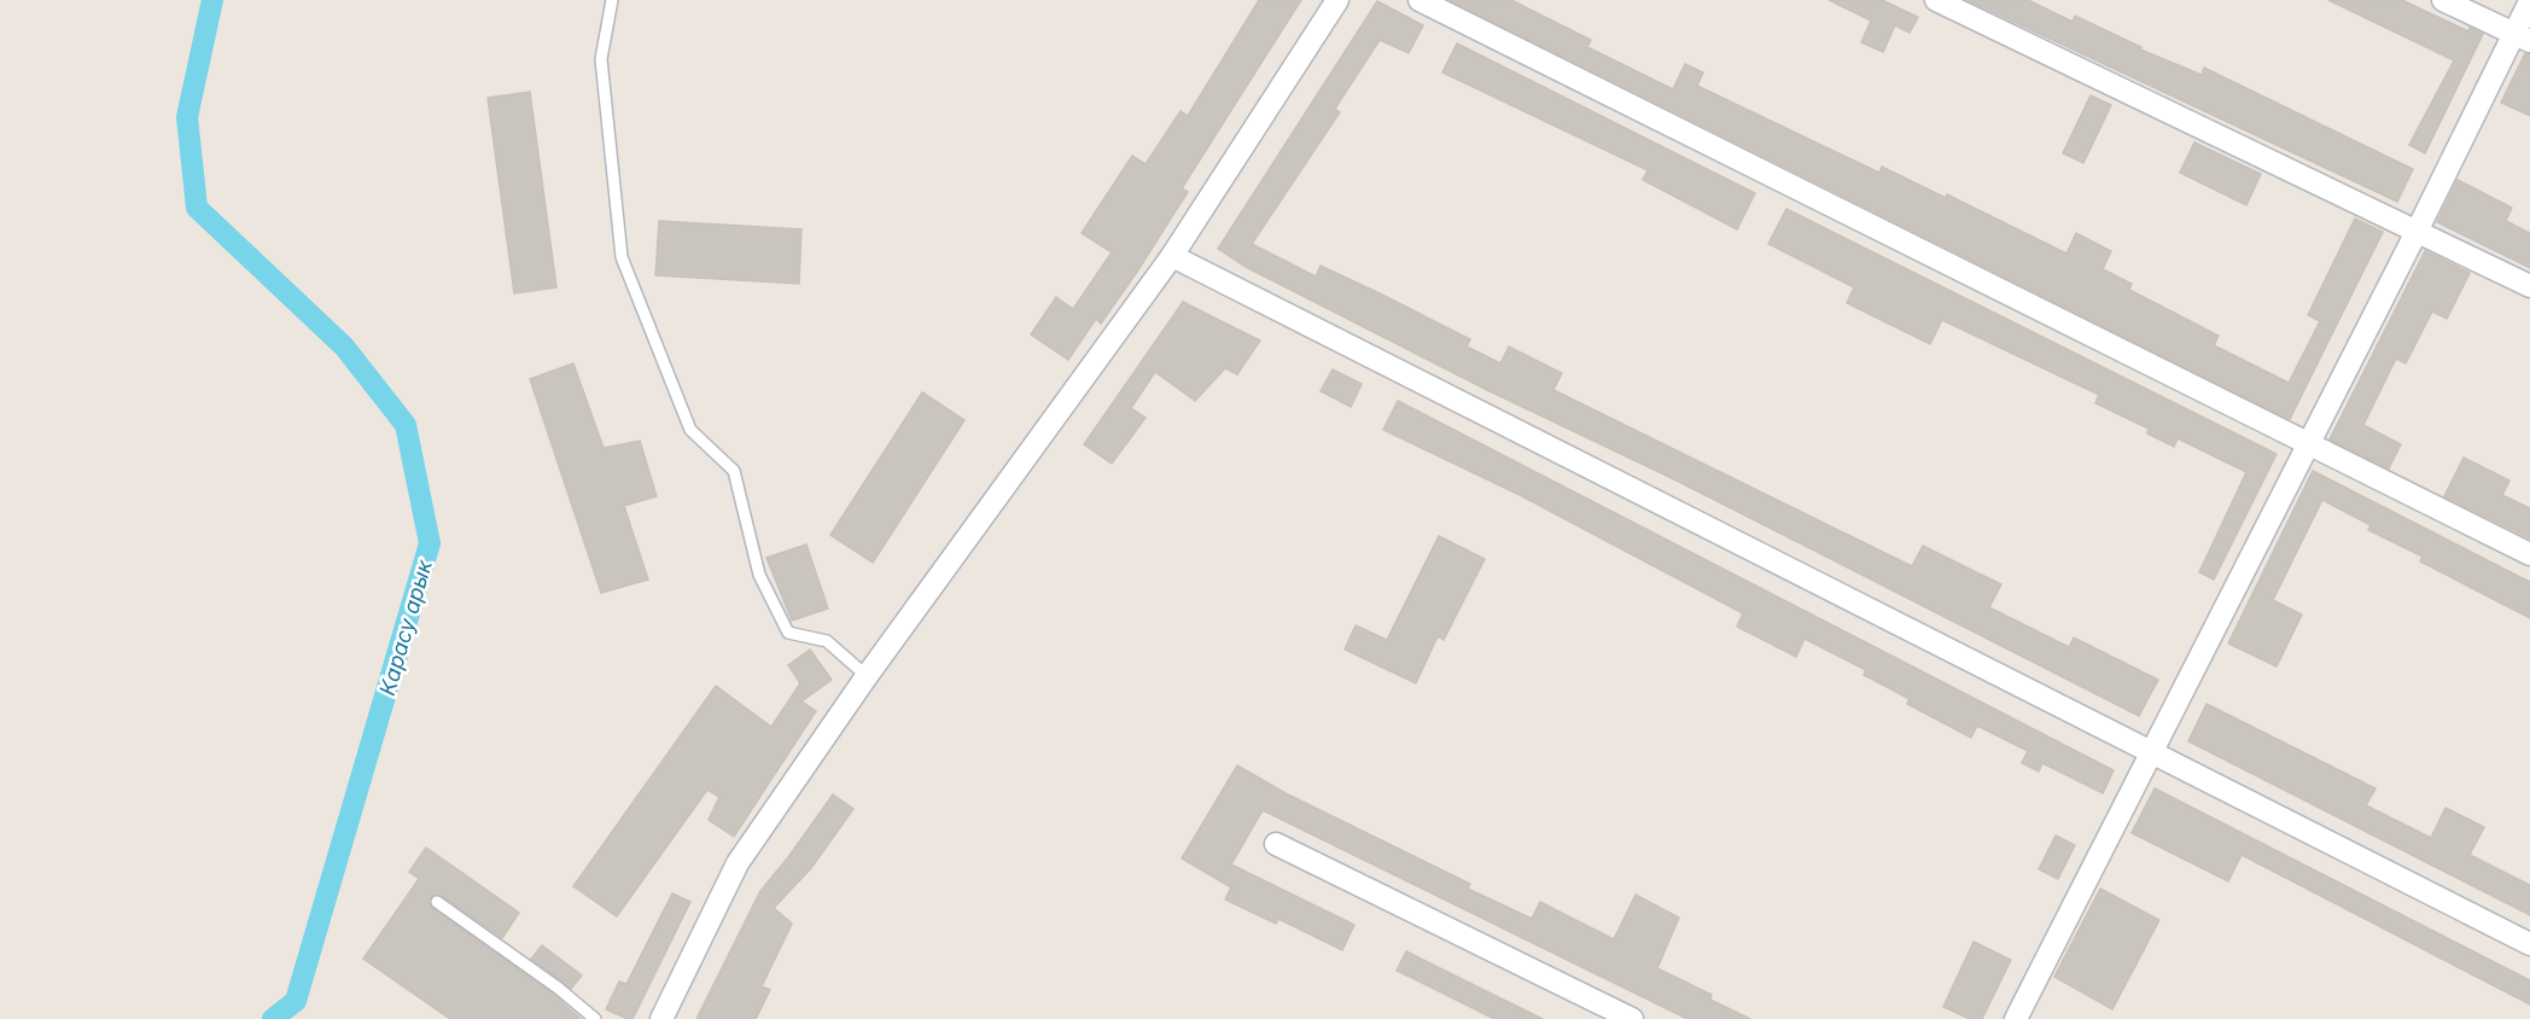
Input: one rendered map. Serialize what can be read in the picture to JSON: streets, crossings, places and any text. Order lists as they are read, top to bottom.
{
  "water": ["Карасу арык"]
}
